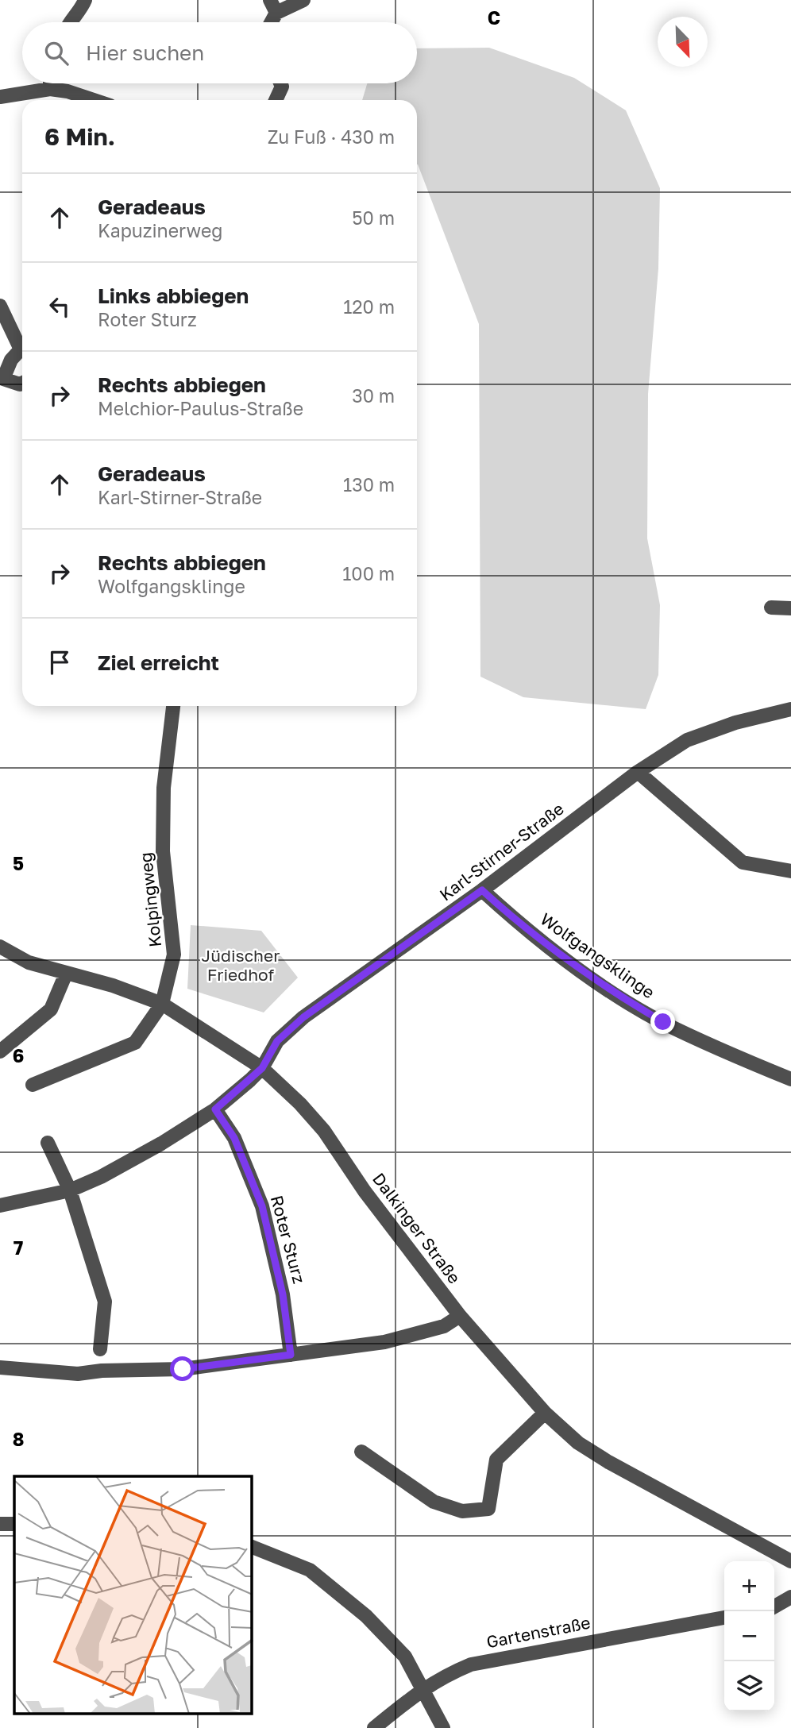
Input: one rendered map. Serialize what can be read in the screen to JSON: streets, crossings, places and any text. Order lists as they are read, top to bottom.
{
  "streets": {
    "street": [
      "Karl-Stirner-Straße",
      "Kolpingweg",
      "Wolfgangsklinge",
      "Dalkinger Straße",
      "Roter Sturz",
      "Gartenstraße"
    ]
  },
  "crossings": [
    ["Karl-Stirner-Straße", "Wolfgangsklinge"],
    ["Karl-Stirner-Straße", "Dalkinger Straße"],
    ["Karl-Stirner-Straße", "Roter Sturz"],
    ["Kolpingweg", "Dalkinger Straße"]
  ],
  "parks": ["Jüdischer Friedhof"],
  "north": "bottom right",
  "page": {
    "search": "Hier suchen",
    "heading": ["6 Min.", "Zu Fuß · 430 m"],
    "list": [
      ["Geradeaus", "Kapuzinerweg", "50 m"],
      ["Links abbiegen", "Roter Sturz", "120 m"],
      ["Rechts abbiegen", "Melchior-Paulus-Straße", "30 m"],
      ["Geradeaus", "Karl-Stirner-Straße", "130 m"],
      ["Rechts abbiegen", "Wolfgangsklinge", "100 m"],
      "Ziel erreicht"
    ],
    "map_buttons": ["+", "−"]
  },
  "grid": {
    "columns": ["C"],
    "rows": [
      "5",
      "6",
      "7",
      "8"
    ]
  }
}
